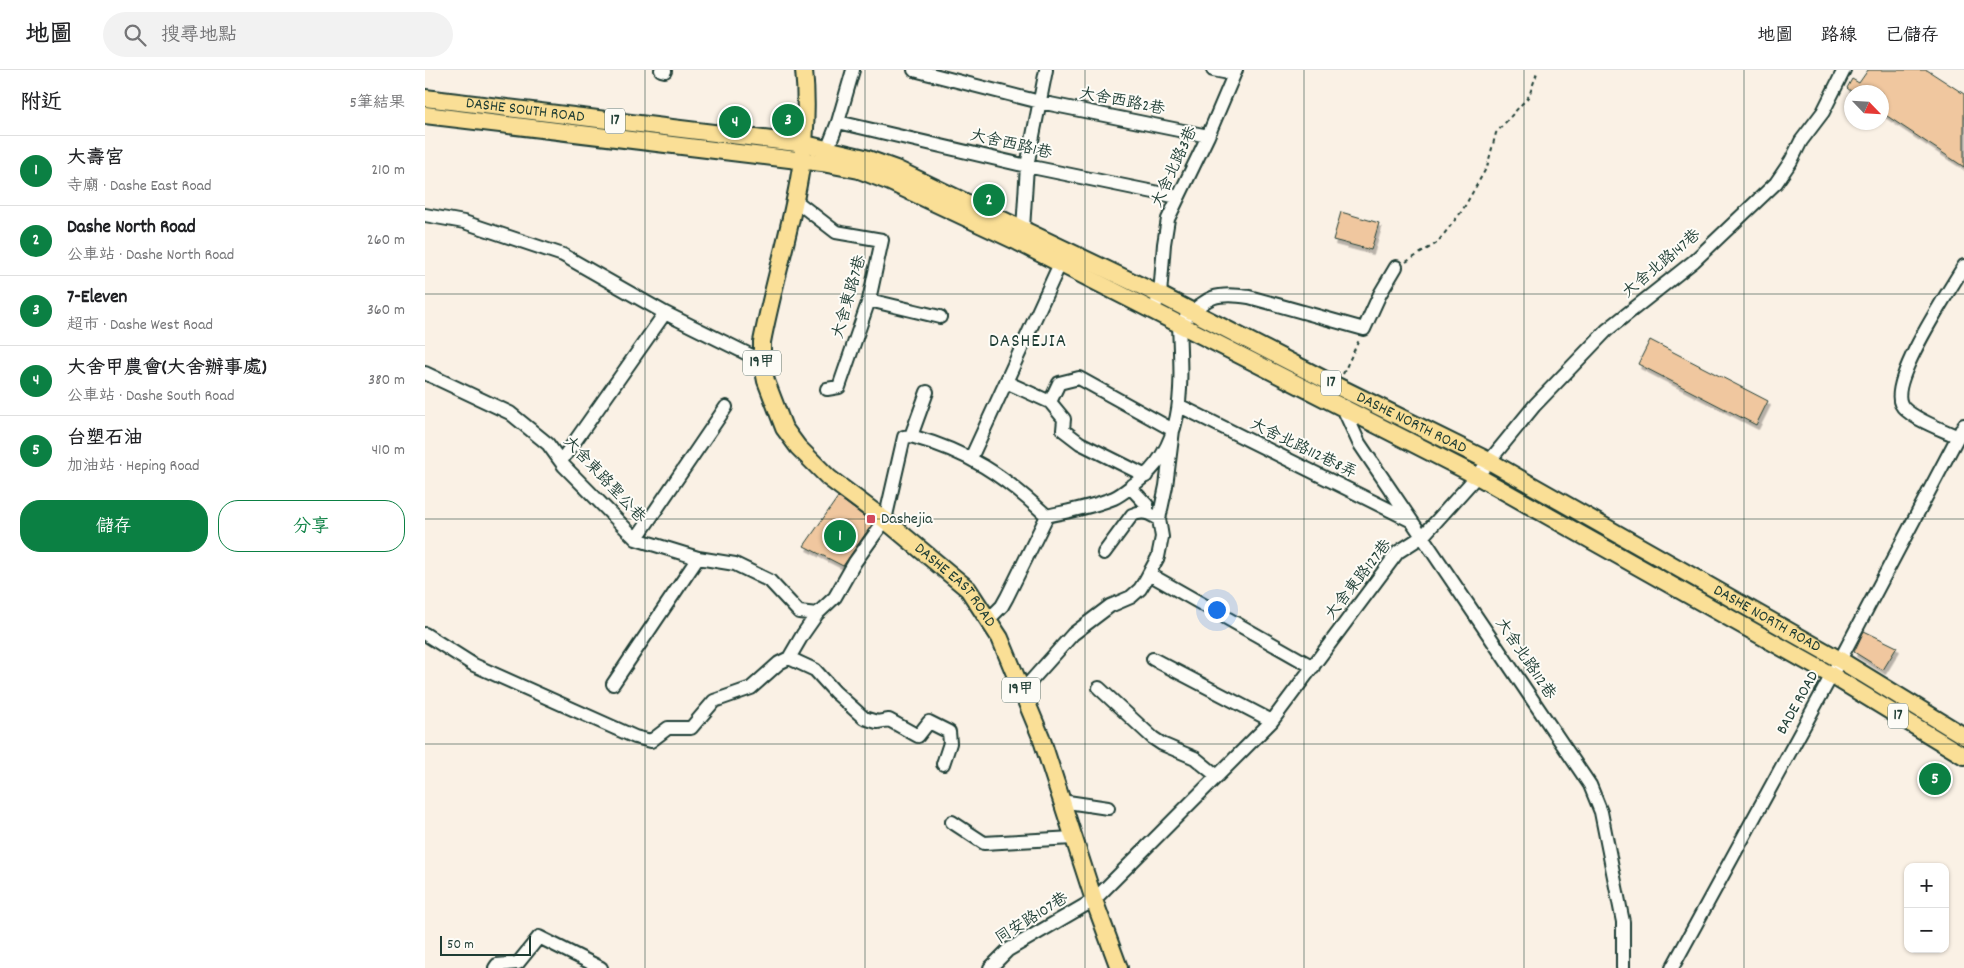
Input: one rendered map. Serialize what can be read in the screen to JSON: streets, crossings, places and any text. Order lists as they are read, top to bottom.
{
  "streets": {
    "main road": [
      "DASHE SOUTH ROAD",
      "17",
      "19甲",
      "DASHE NORTH ROAD",
      "DASHE EAST ROAD"
    ],
    "street": [
      "大舍西路2巷",
      "大舍西路1巷",
      "大舍北路3巷",
      "大舍北路147巷",
      "大舍東路7巷",
      "大舍北路112巷8弄",
      "大舍東路聖公巷",
      "大舍東路127巷",
      "大舍北路112巷",
      "BADE ROAD",
      "同安路107巷"
    ]
  },
  "crossings": [
    ["大舍西路2巷", "大舍北路3巷"],
    ["DASHE SOUTH ROAD", "19甲"],
    ["DASHE SOUTH ROAD", "DASHE NORTH ROAD"],
    ["DASHE SOUTH ROAD", "DASHE EAST ROAD"],
    ["17", "DASHE NORTH ROAD"],
    ["17", "BADE ROAD"],
    ["大舍西路1巷", "大舍北路3巷"],
    ["大舍北路3巷", "DASHE NORTH ROAD"],
    ["大舍北路147巷", "DASHE NORTH ROAD"],
    ["大舍北路147巷", "大舍東路127巷"],
    ["大舍東路7巷", "DASHE EAST ROAD"],
    ["19甲", "DASHE NORTH ROAD"],
    ["19甲", "DASHE EAST ROAD"],
    ["DASHE NORTH ROAD", "大舍東路127巷"],
    ["DASHE NORTH ROAD", "DASHE EAST ROAD"],
    ["DASHE NORTH ROAD", "大舍北路112巷"],
    ["DASHE NORTH ROAD", "BADE ROAD"],
    ["大舍北路112巷8弄", "大舍北路112巷"],
    ["大舍東路127巷", "DASHE EAST ROAD"],
    ["大舍東路127巷", "大舍北路112巷"],
    ["大舍東路127巷", "同安路107巷"],
    ["DASHE EAST ROAD", "同安路107巷"]
  ],
  "districts": ["DASHEJIA"],
  "places": {
    "transit": ["Dashejia"]
  },
  "scale_bar": "50 m",
  "north": "bottom right",
  "page": {
    "header": "地圖",
    "search": "搜尋地點",
    "nav": ["地圖", "路線", "已儲存"],
    "heading": ["附近", "5筆結果"],
    "pins": [
      "3",
      "4",
      "2",
      "1",
      "5"
    ],
    "list": [
      {
        "mark": "1",
        "name": "大壽宮",
        "note": "寺廟 · Dashe East Road",
        "value": "210 m"
      },
      {
        "mark": "2",
        "name": "Dashe North Road",
        "note": "公車站 · Dashe North Road",
        "value": "260 m"
      },
      {
        "mark": "3",
        "name": "7-Eleven",
        "note": "超市 · Dashe West Road",
        "value": "360 m"
      },
      {
        "mark": "4",
        "name": "大舍甲農會(大舍辦事處)",
        "note": "公車站 · Dashe South Road",
        "value": "380 m"
      },
      {
        "mark": "5",
        "name": "台塑石油",
        "note": "加油站 · Heping Road",
        "value": "410 m"
      }
    ],
    "buttons": ["儲存", "分享"],
    "map_buttons": ["+", "−"],
    "scale": "50 m"
  }
}
